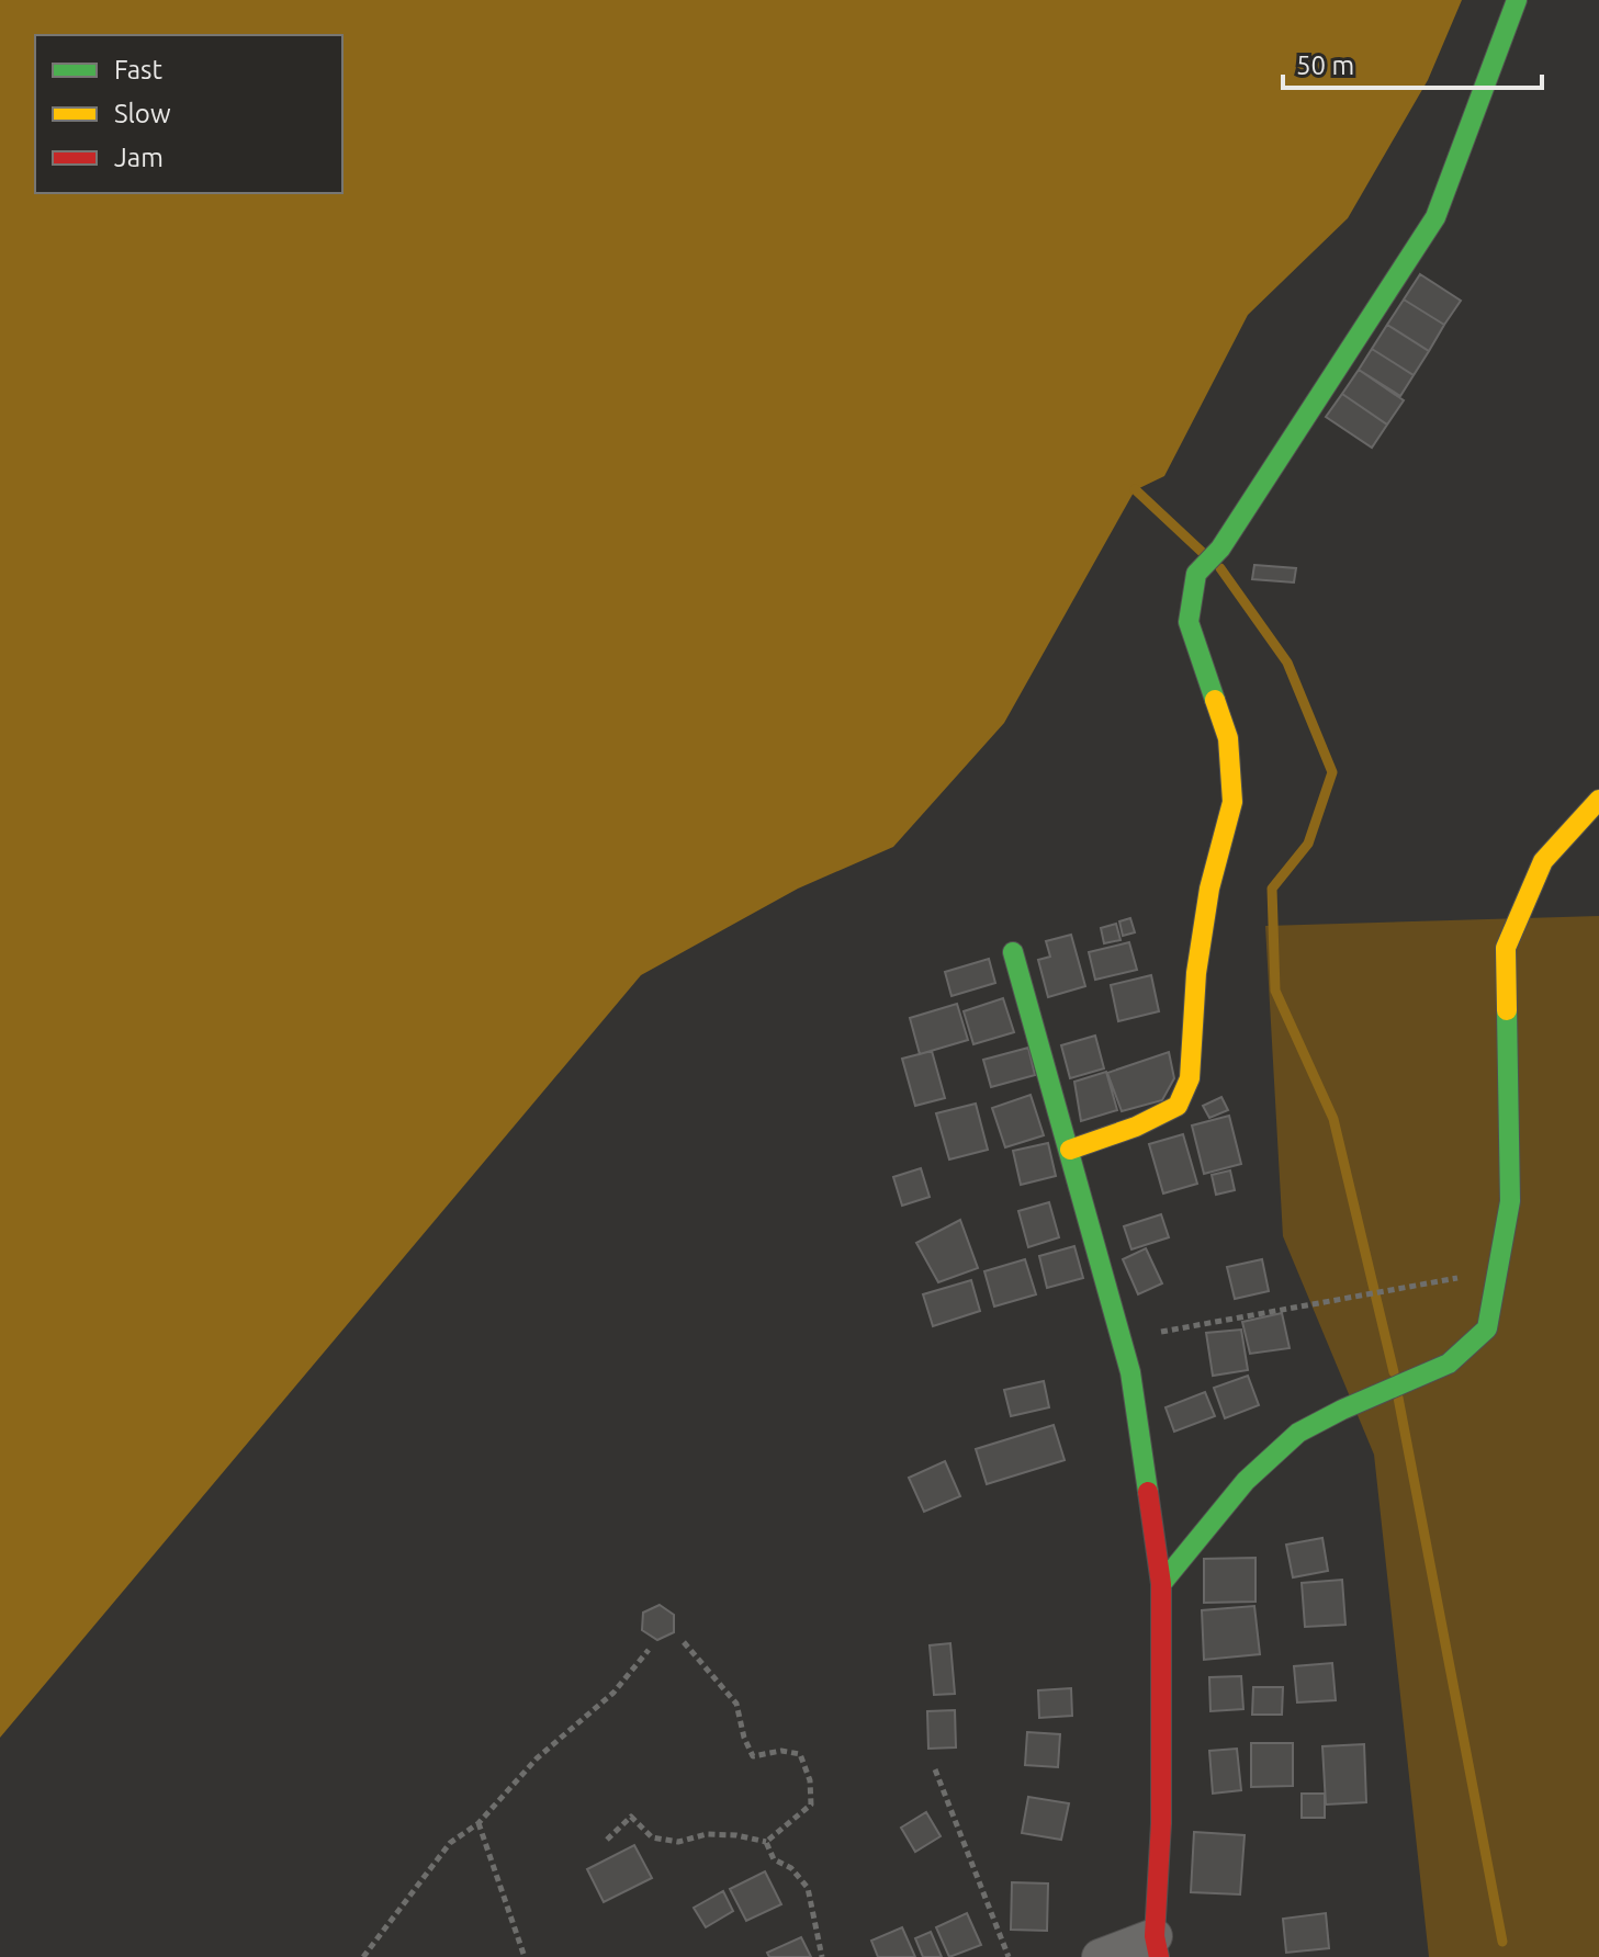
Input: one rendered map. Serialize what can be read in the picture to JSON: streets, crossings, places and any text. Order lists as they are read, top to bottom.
{
  "legend": ["Fast", "Slow", "Jam"],
  "scale_bar": "50 m"
}
